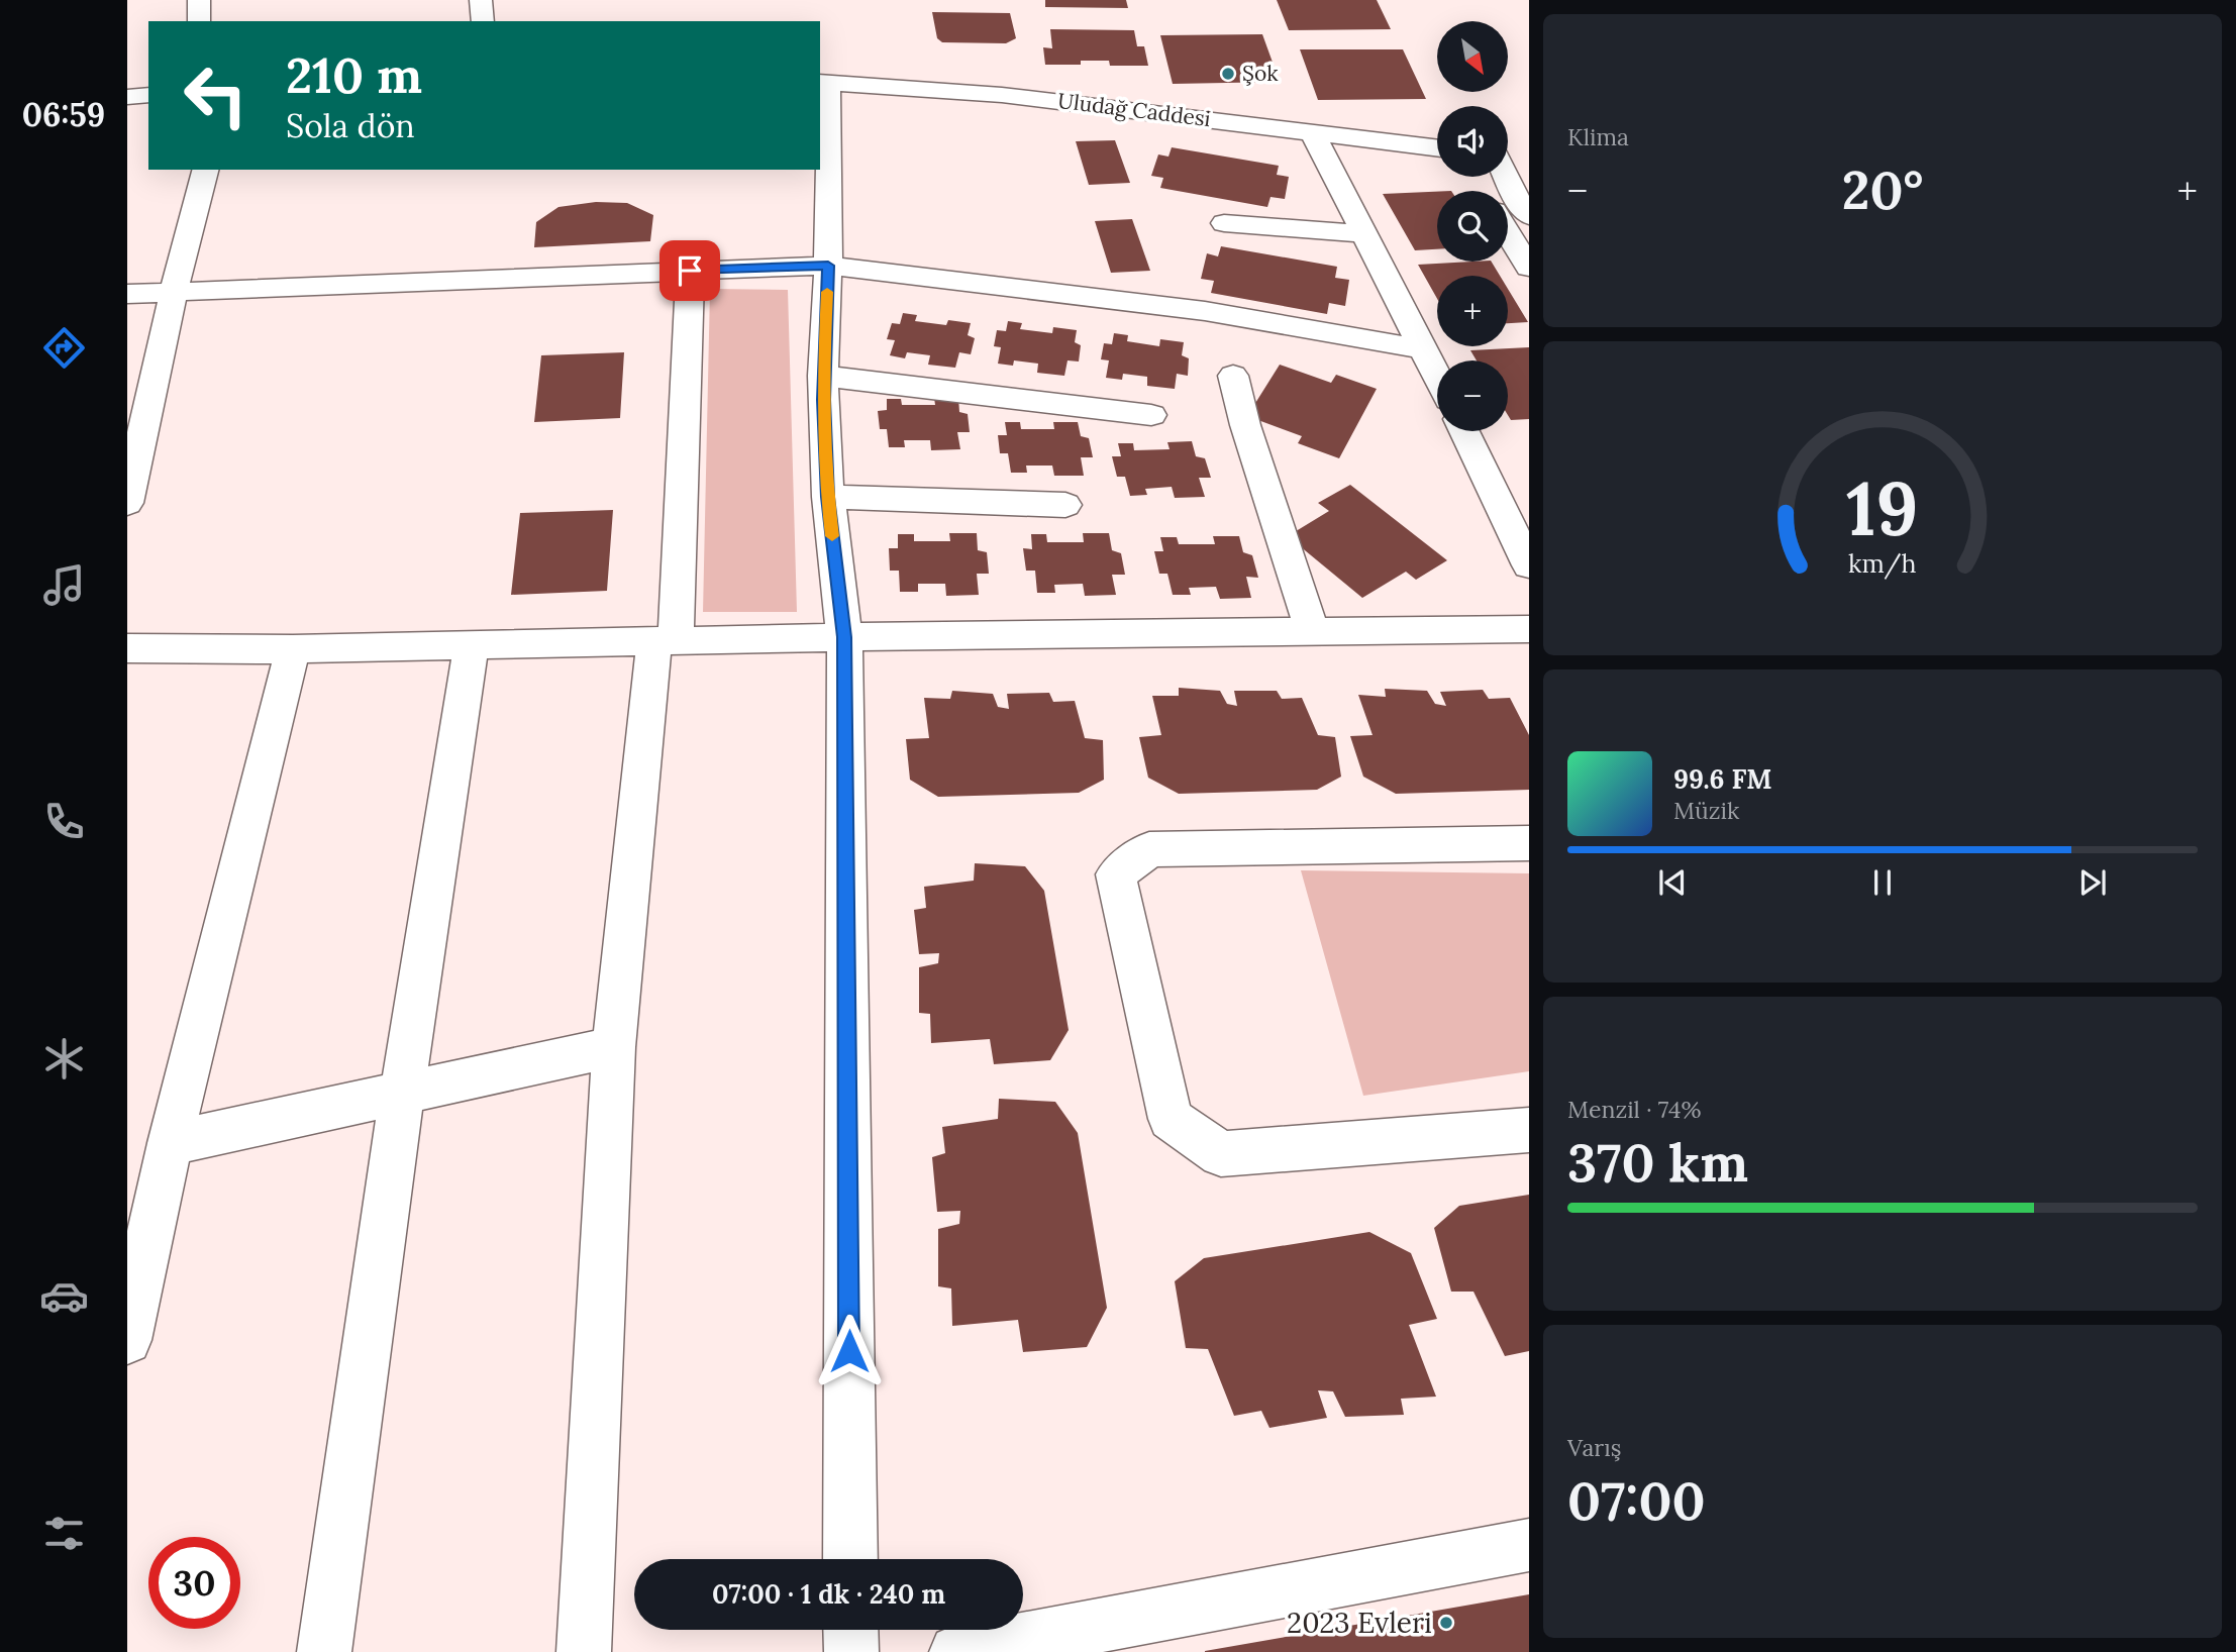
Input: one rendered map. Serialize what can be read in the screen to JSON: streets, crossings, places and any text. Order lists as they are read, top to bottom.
{
  "streets": {
    "street": ["Uludağ Caddesi"]
  },
  "places": ["Şok", "2023 Evleri"],
  "north": "bottom right",
  "page": {
    "tabs": "06:59",
    "tile": [
      "Klima",
      ["Menzil · 74%", "370 km"],
      ["Varış", "07:00"]
    ],
    "map_buttons": ["+", "−"],
    "turn": ["210 m", "Sola dön"],
    "heat": ["−", "20°", "+"],
    "song": ["99.6 FM", "Müzik"],
    "limit": "30",
    "trip": "07:00 · 1 dk · 240 m",
    "gauge": ["19", "km/h"]
  }
}
